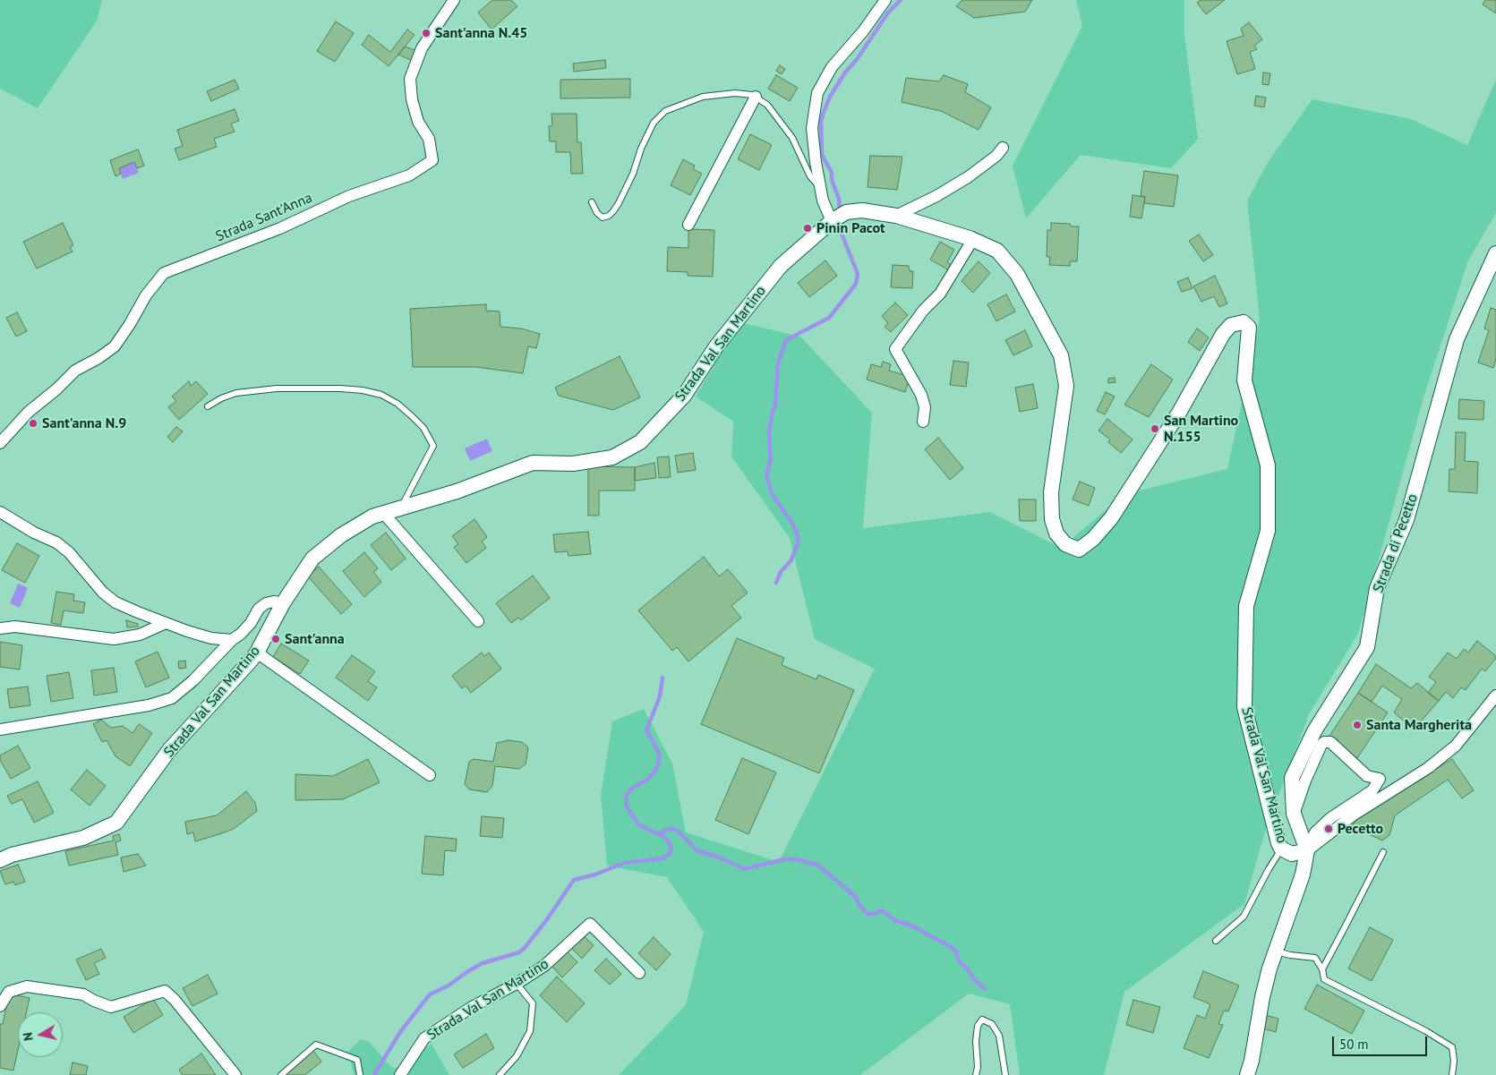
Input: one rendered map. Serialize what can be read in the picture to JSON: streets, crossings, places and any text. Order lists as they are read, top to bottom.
{
  "streets": {
    "street": ["Strada Sant'Anna", "Strada Val San Martino", "Strada di Pecetto"]
  },
  "crossings": [
    ["Strada Val San Martino", "Strada di Pecetto"]
  ],
  "places": [
    "Sant'anna N.45",
    "Pinin Pacot",
    "Sant'anna N.9",
    "San Martino N.155",
    "Sant'anna",
    "Santa Margherita",
    "Pecetto"
  ],
  "scale_bar": "50 m",
  "north": "left"
}
